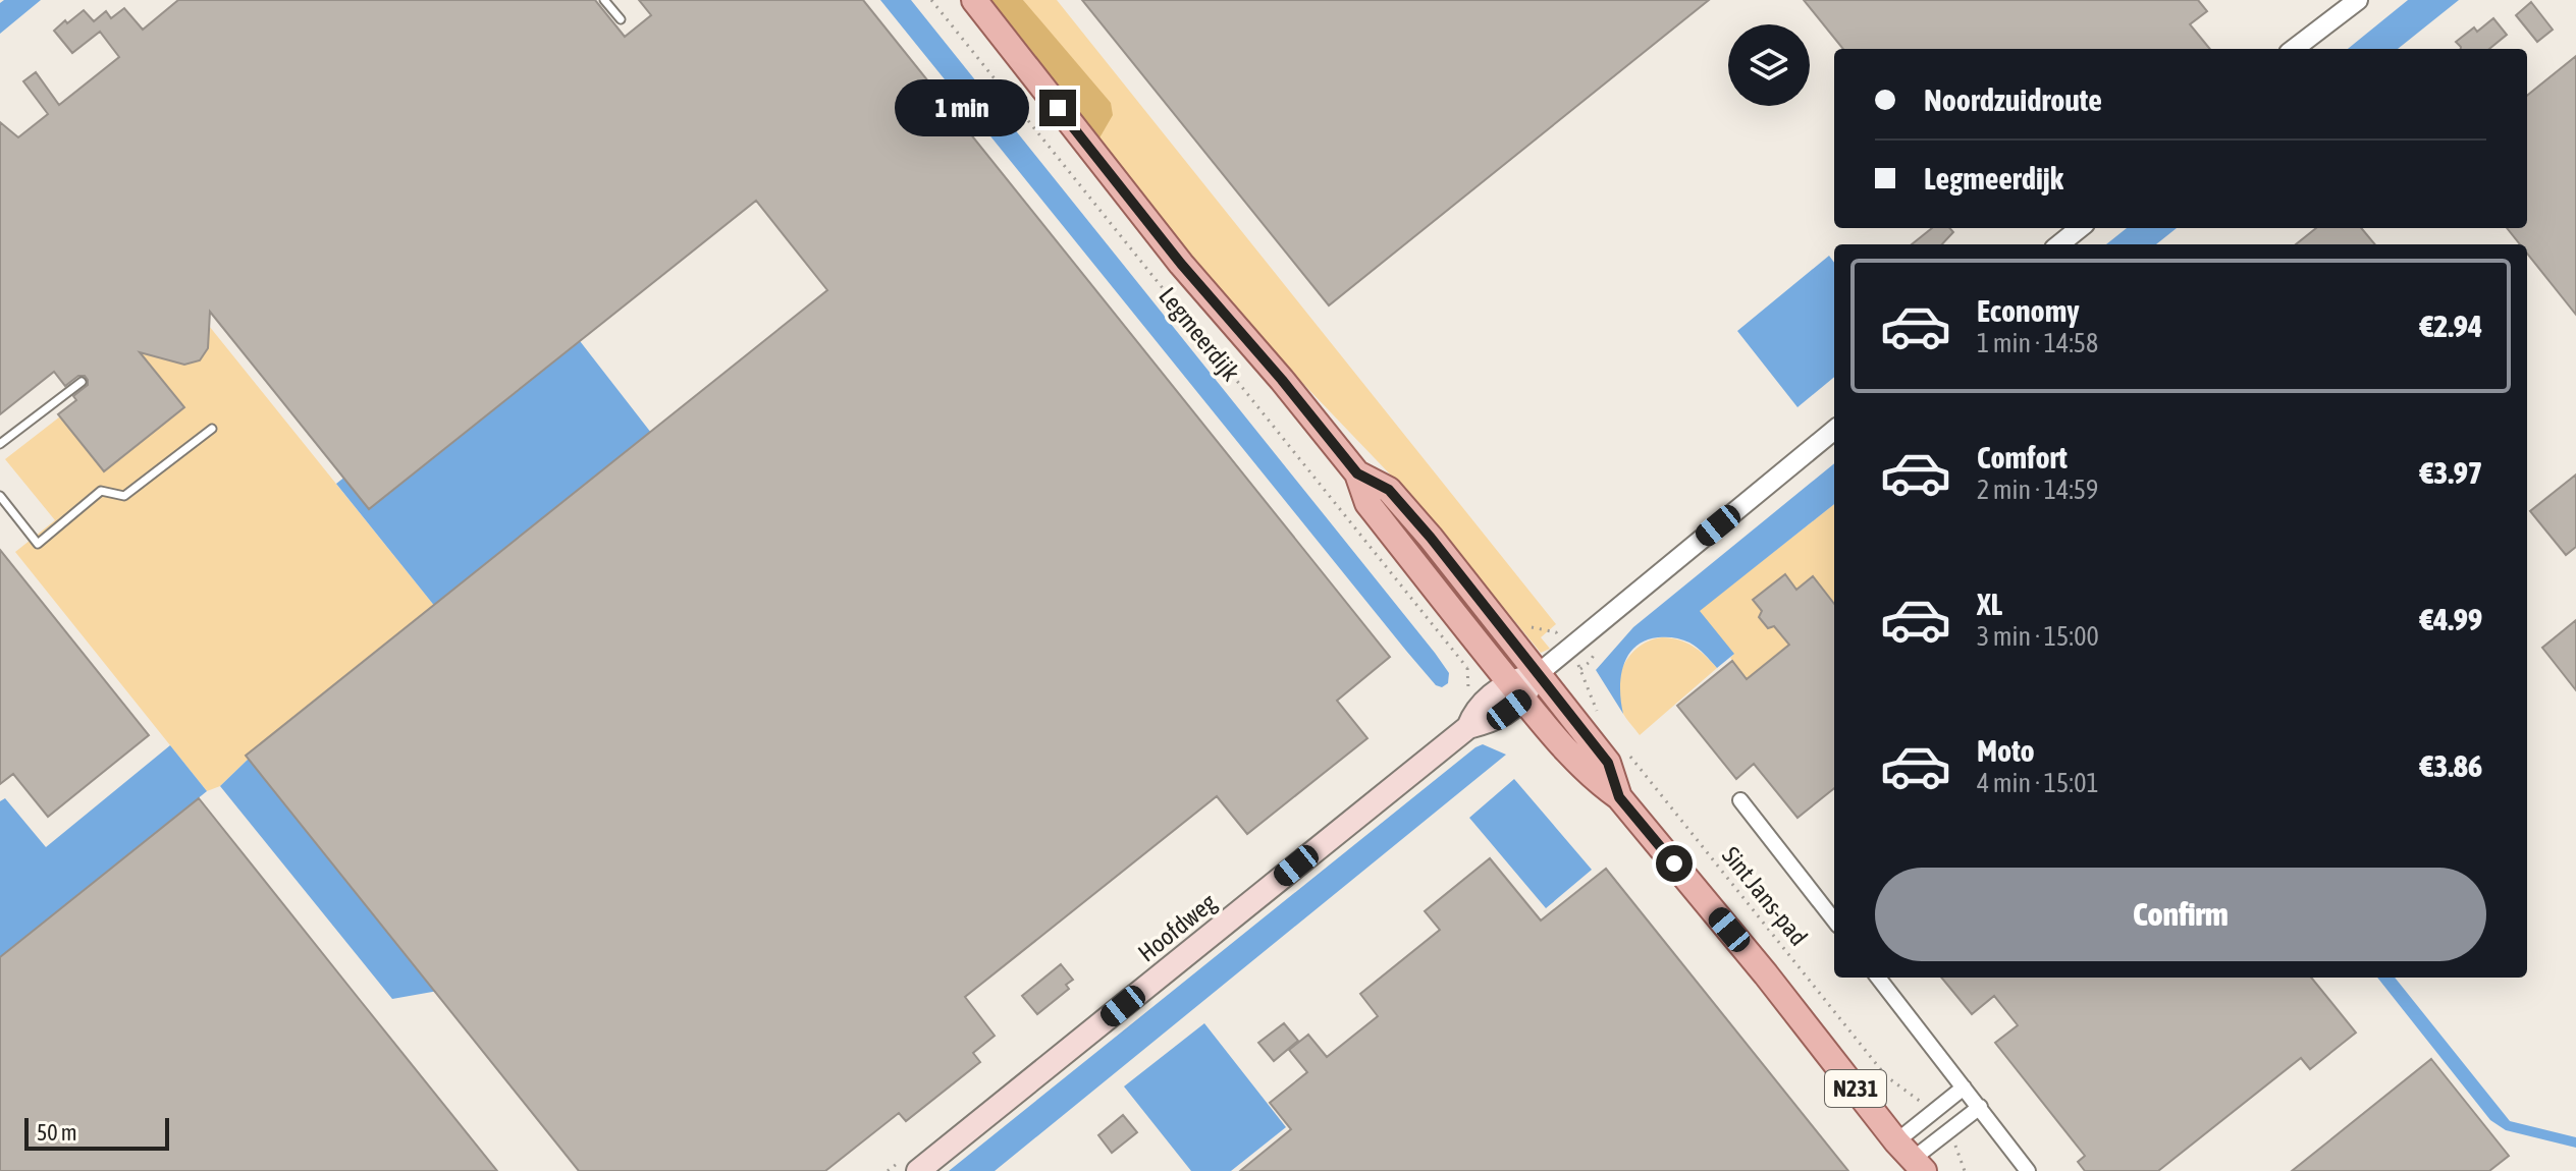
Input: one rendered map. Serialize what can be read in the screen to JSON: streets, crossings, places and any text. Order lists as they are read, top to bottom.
{
  "streets": {
    "main road": ["Legmeerdijk", "Hoofdweg", "N231"],
    "path": ["Sint Jans-pad"]
  },
  "crossings": [
    ["Legmeerdijk", "Hoofdweg"],
    ["Legmeerdijk", "N231"],
    ["Hoofdweg", "N231"]
  ],
  "scale_bar": "50 m",
  "page": {
    "banner": ["Noordzuidroute", "Legmeerdijk"],
    "bubble": "1 min",
    "list": [
      {
        "name": "Economy",
        "note": "1 min · 14:58",
        "value": "€2.94"
      },
      {
        "name": "Comfort",
        "note": "2 min · 14:59",
        "value": "€3.97"
      },
      {
        "name": "XL",
        "note": "3 min · 15:00",
        "value": "€4.99"
      },
      {
        "name": "Moto",
        "note": "4 min · 15:01",
        "value": "€3.86"
      }
    ],
    "buttons": "Confirm",
    "scale": "50 m"
  }
}
